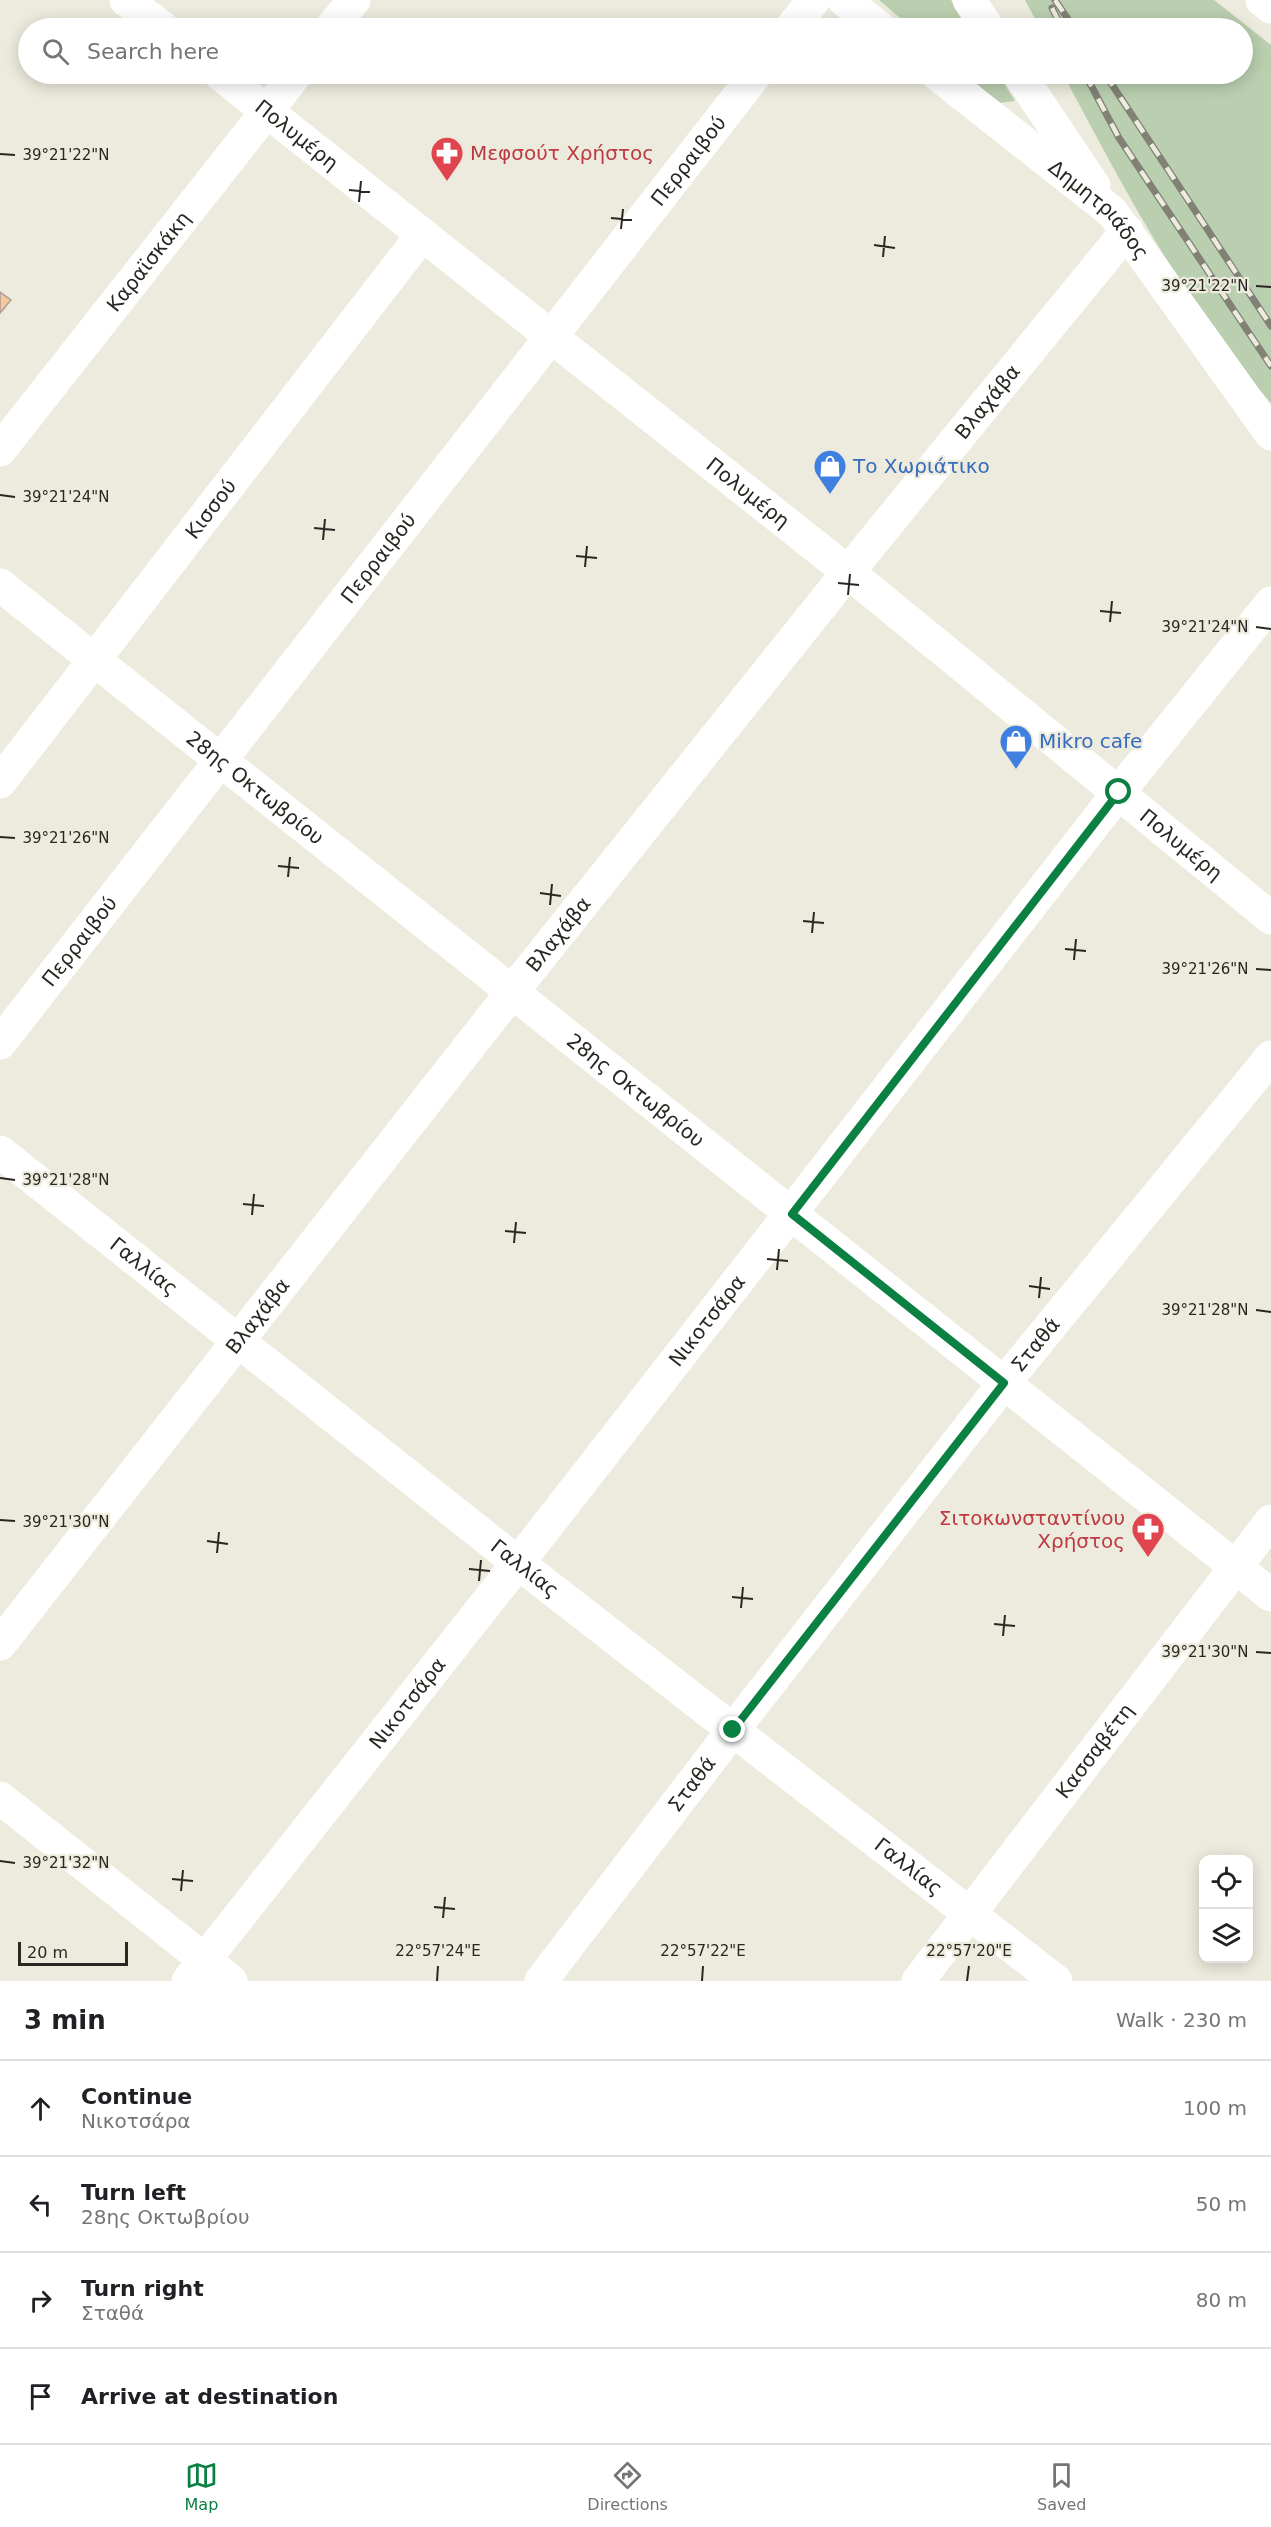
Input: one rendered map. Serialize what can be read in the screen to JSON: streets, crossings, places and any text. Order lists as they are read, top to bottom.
{
  "streets": {
    "street": [
      "Πολυμέρη",
      "Περραιβού",
      "Δημητριάδος",
      "Καραϊσκάκη",
      "Βλαχάβα",
      "Κισσού",
      "28ης Οκτωβρίου",
      "Γαλλίας",
      "Νικοτσάρα",
      "Σταθά",
      "Κασσαβέτη"
    ]
  },
  "crossings": [
    ["Πολυμέρη", "Περραιβού"],
    ["Πολυμέρη", "Καραϊσκάκη"],
    ["Πολυμέρη", "Βλαχάβα"],
    ["Πολυμέρη", "Κισσού"],
    ["Πολυμέρη", "Νικοτσάρα"],
    ["Περραιβού", "28ης Οκτωβρίου"],
    ["Δημητριάδος", "Βλαχάβα"],
    ["Βλαχάβα", "28ης Οκτωβρίου"],
    ["Βλαχάβα", "Γαλλίας"],
    ["Κισσού", "28ης Οκτωβρίου"],
    ["28ης Οκτωβρίου", "Νικοτσάρα"],
    ["28ης Οκτωβρίου", "Σταθά"],
    ["28ης Οκτωβρίου", "Κασσαβέτη"],
    ["Γαλλίας", "Νικοτσάρα"],
    ["Γαλλίας", "Σταθά"],
    ["Γαλλίας", "Κασσαβέτη"]
  ],
  "places": {
    "pharmacy": ["Μεφσούτ Χρήστος", "Σιτοκωνσταντίνου Χρήστος"],
    "shop": ["Το Χωριάτικο", "Mikro cafe"]
  },
  "scale_bar": "20 m",
  "page": {
    "search": "Search here",
    "scale": "20 m",
    "heading": ["3 min", "Walk · 230 m"],
    "list": [
      ["Continue", "Νικοτσάρα", "100 m"],
      ["Turn left", "28ης Οκτωβρίου", "50 m"],
      ["Turn right", "Σταθά", "80 m"],
      "Arrive at destination"
    ],
    "nav": ["Map", "Directions", "Saved"]
  },
  "coordinates": [
    "39°21'22\"N",
    "39°21'24\"N",
    "39°21'26\"N",
    "39°21'28\"N",
    "39°21'30\"N",
    "39°21'32\"N",
    "22°57'24\"E",
    "22°57'22\"E",
    "22°57'20\"E"
  ]
}
